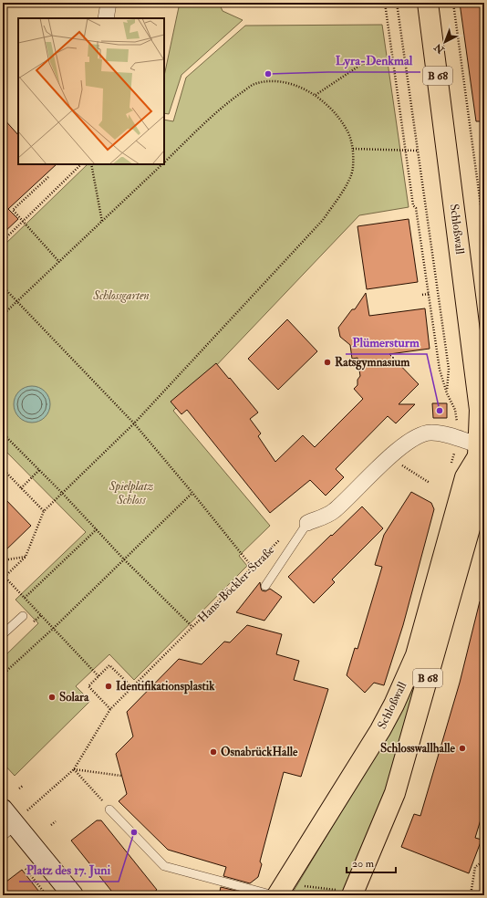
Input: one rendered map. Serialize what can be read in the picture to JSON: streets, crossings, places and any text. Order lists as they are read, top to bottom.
{
  "streets": {
    "main road": ["B 68", "Schloßwall"],
    "path": ["Hans-Böckler-Straße"]
  },
  "parks": ["Schlossgarten", "Spielplatz Schloss"],
  "places": [
    "Lyra-Denkmal",
    "Ratsgymnasium",
    "Plümersturm",
    "Identifikationsplastik",
    "Solara",
    "Schlosswallhalle",
    "OsnabrückHalle",
    "Platz des 17. Juni"
  ],
  "scale_bar": "20 m",
  "north": "bottom left"
}
